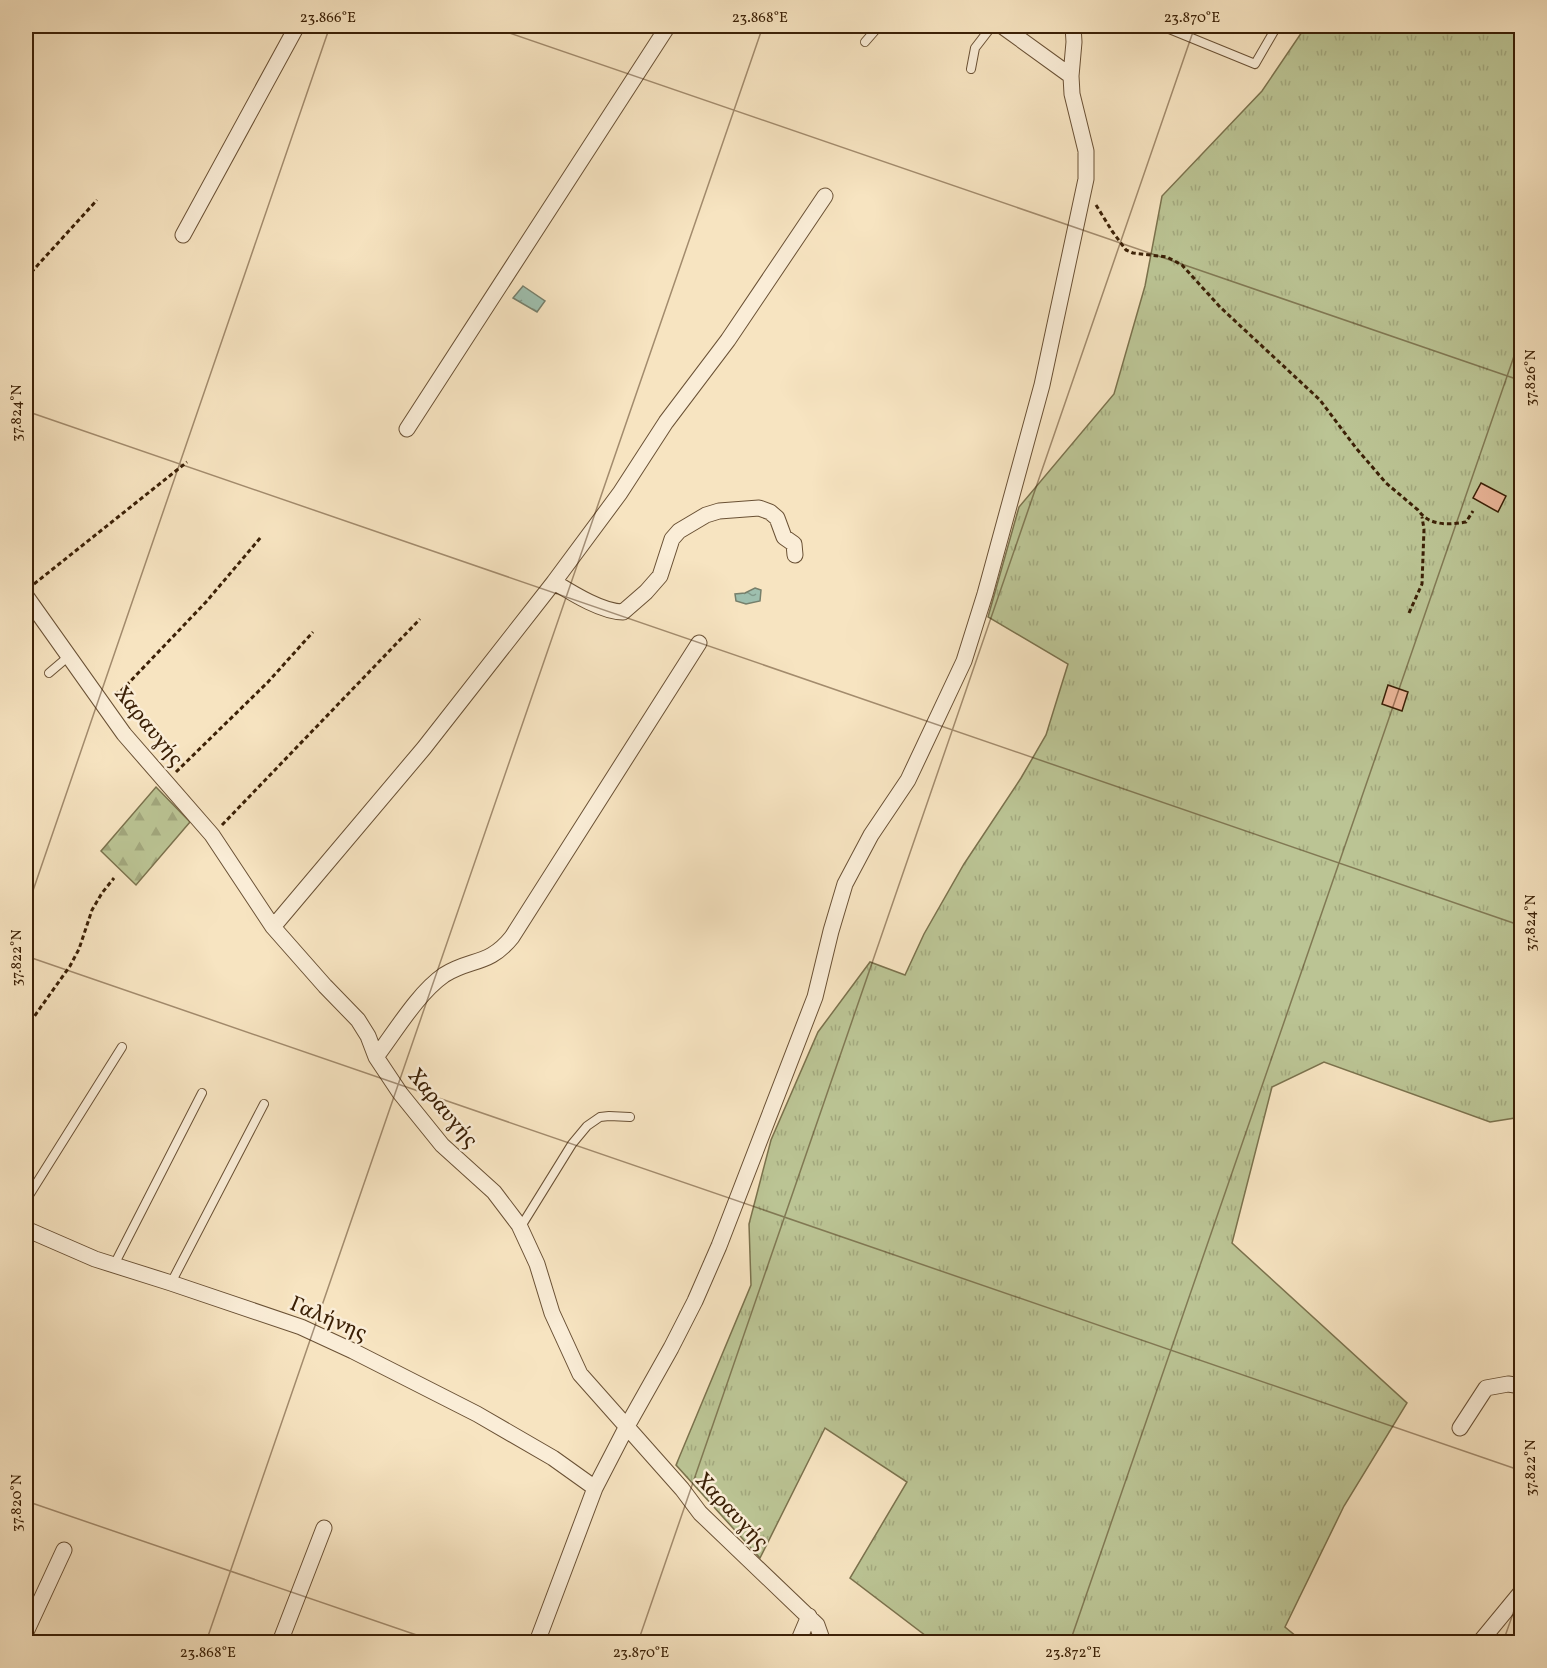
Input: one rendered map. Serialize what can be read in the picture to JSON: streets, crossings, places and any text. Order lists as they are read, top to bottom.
{
  "streets": {
    "street": ["Χαραυγής", "Γαλήνης"]
  },
  "coordinates": [
    "23.866°E",
    "23.868°E",
    "23.870°E",
    "37.826°N",
    "37.824°N",
    "37.822°N",
    "37.820°N",
    "23.872°E"
  ]
}
